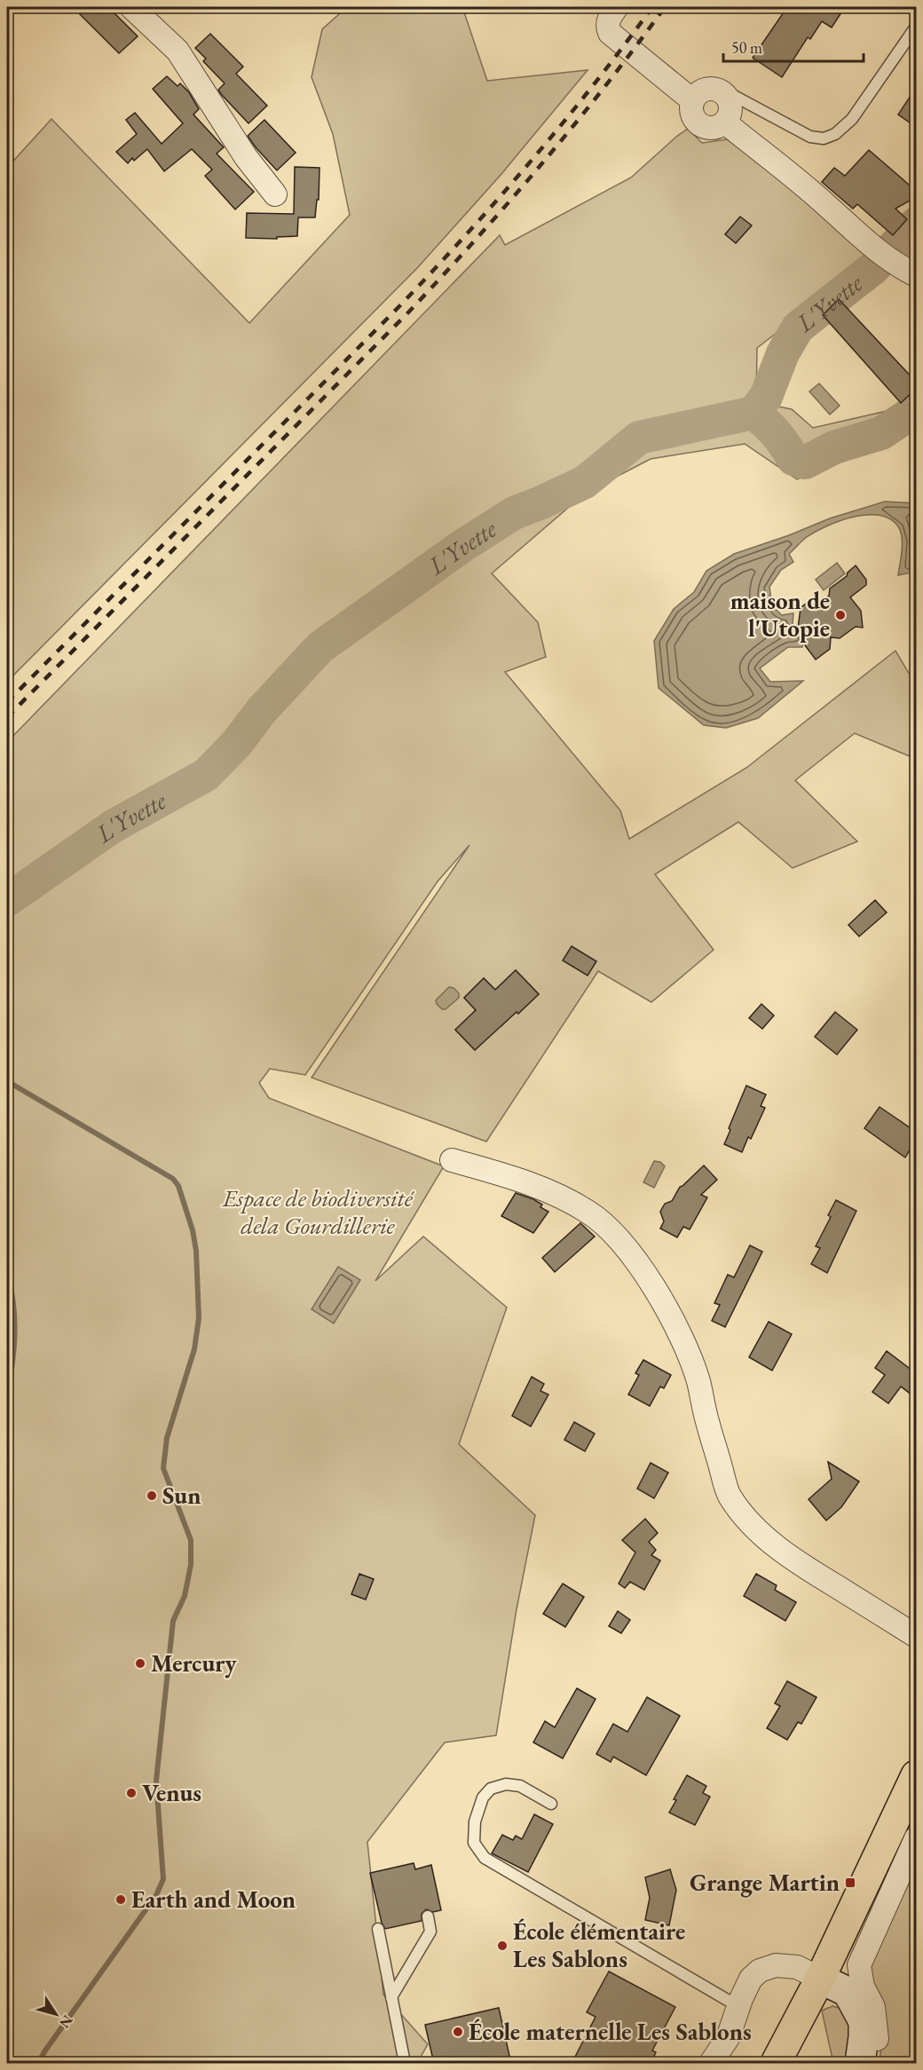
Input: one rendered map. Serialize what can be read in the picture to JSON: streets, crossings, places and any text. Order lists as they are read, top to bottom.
{
  "water": ["L'Yvette"],
  "parks": ["Espace de biodiversité dela Gourdillerie"],
  "places": {
    "other": [
      "maison de l'Utopie",
      "Sun",
      "Mercury",
      "Venus",
      "Earth and Moon",
      "École élémentaire Les Sablons",
      "École maternelle Les Sablons"
    ],
    "transit": ["Grange Martin"]
  },
  "scale_bar": "50 m",
  "north": "bottom right"
}
